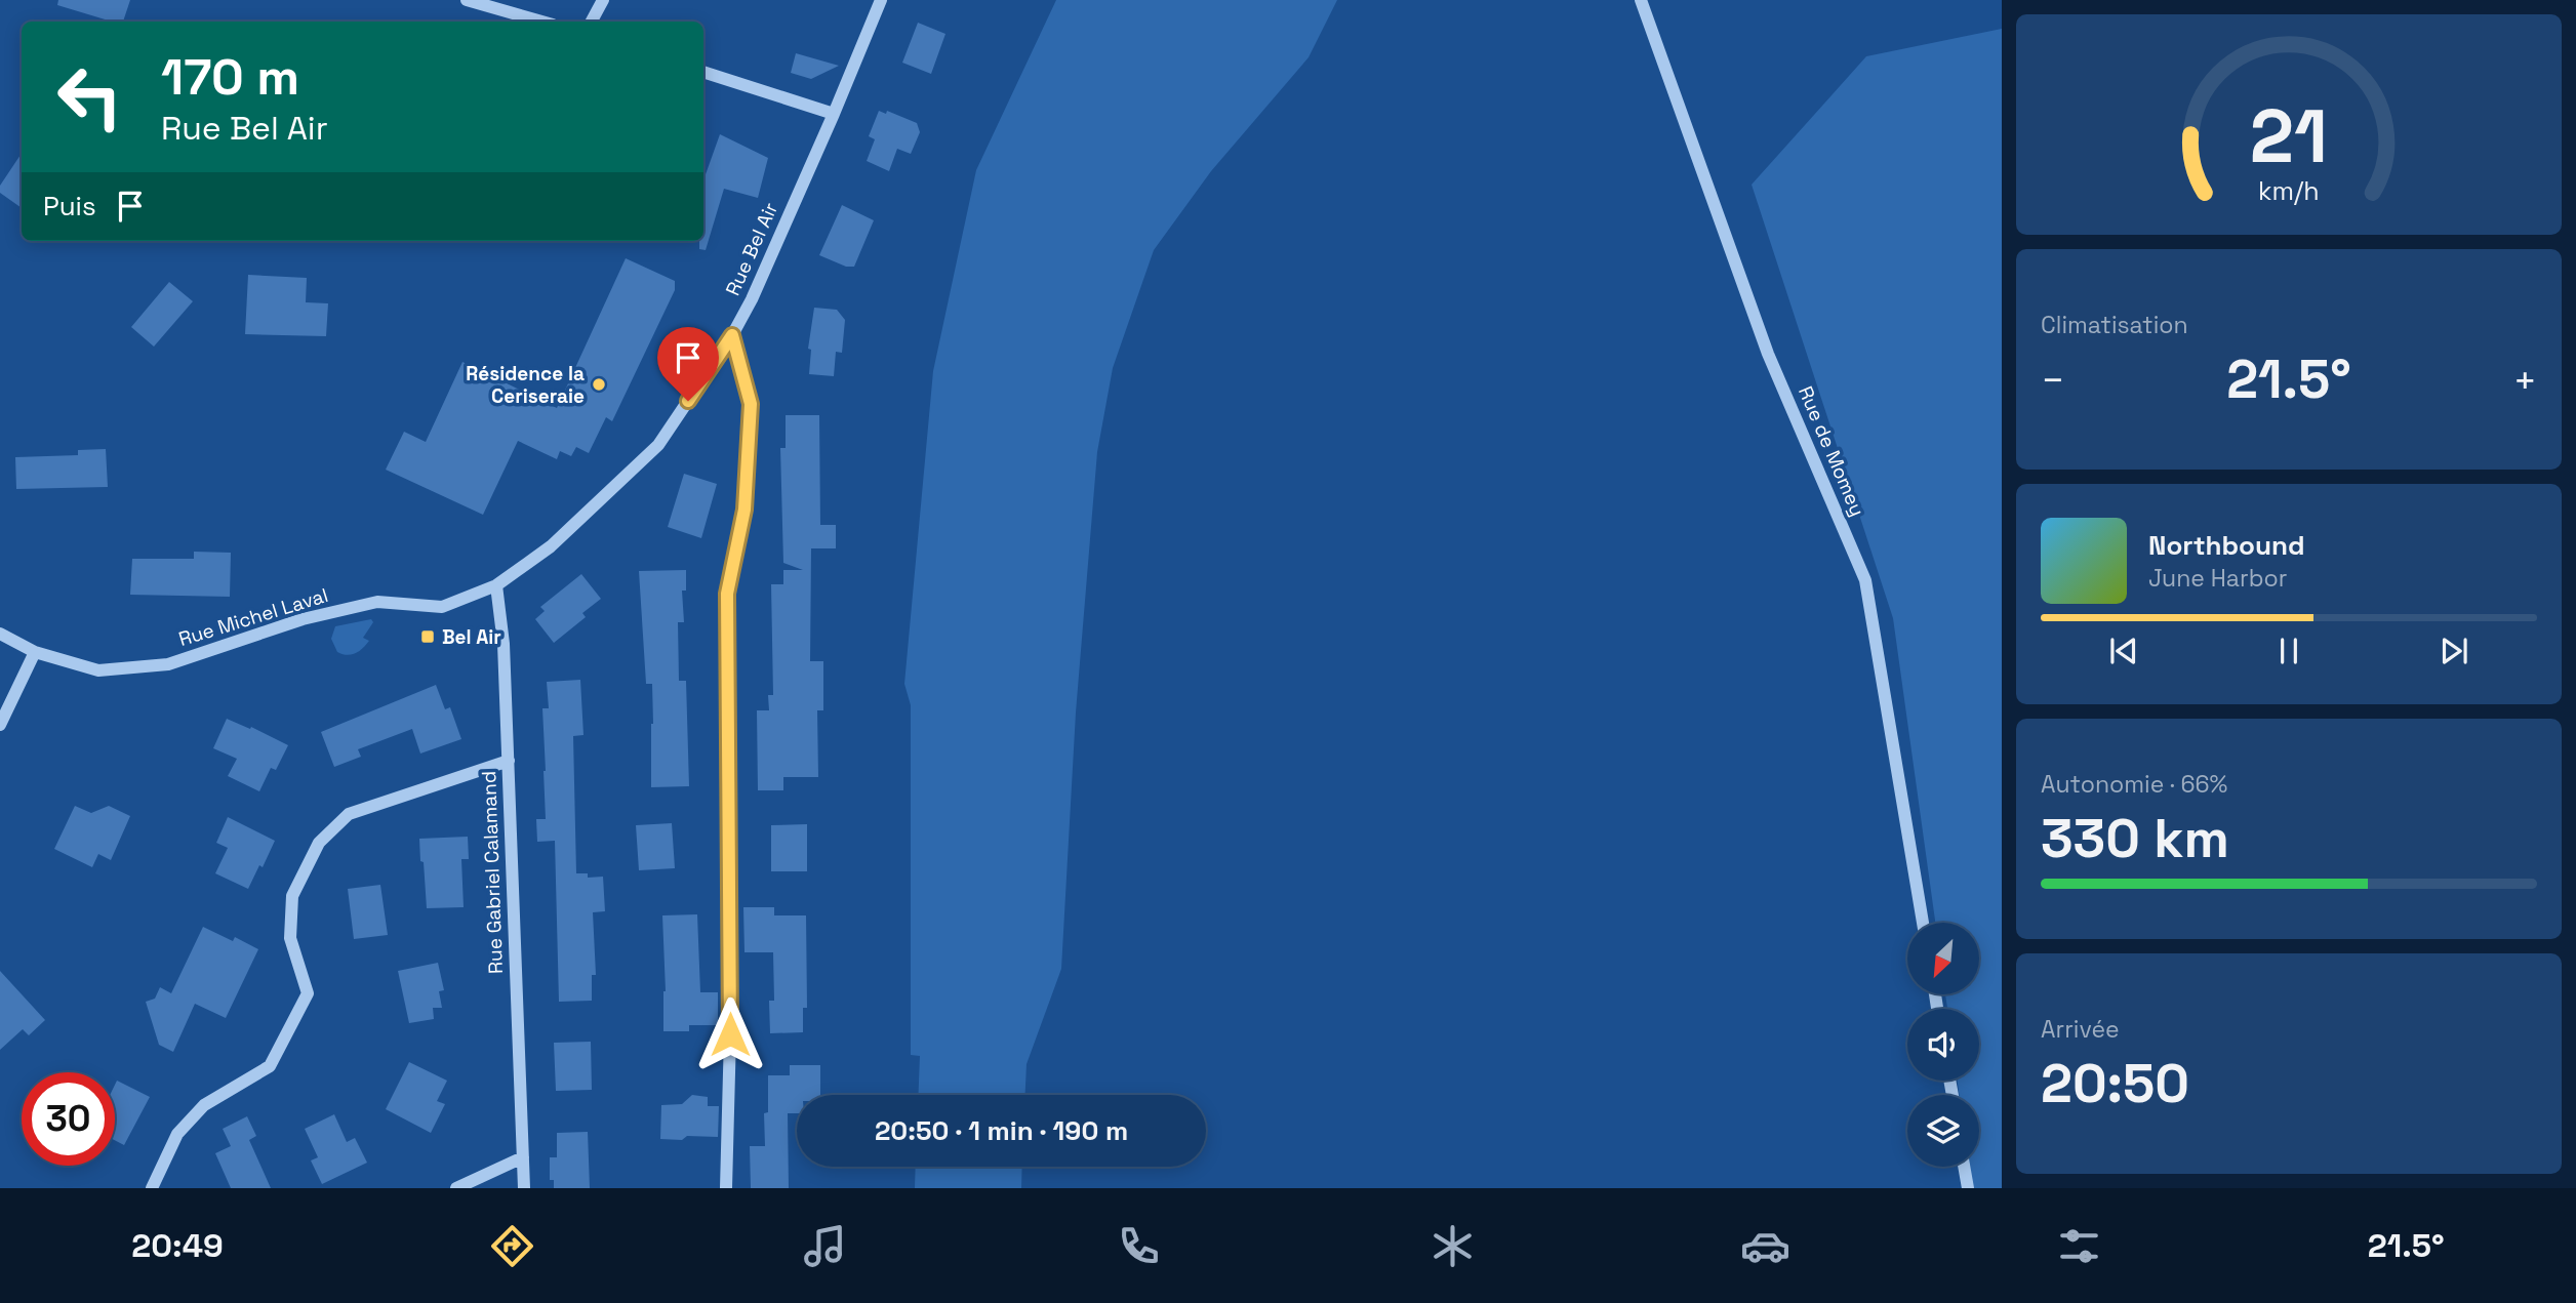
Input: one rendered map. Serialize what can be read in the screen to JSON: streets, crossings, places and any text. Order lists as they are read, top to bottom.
{
  "streets": {
    "street": [
      "Rue Bel Air",
      "Rue de Momey",
      "Rue Michel Laval",
      "Rue Gabriel Calamand"
    ]
  },
  "crossings": [
    ["Rue Bel Air", "Rue Michel Laval"],
    ["Rue Michel Laval", "Rue Gabriel Calamand"]
  ],
  "places": {
    "other": ["Résidence la Ceriseraie"],
    "transit": ["Bel Air"]
  },
  "north": "bottom left",
  "page": {
    "turn": ["170 m", "Rue Bel Air"],
    "then": "Puis",
    "tile": [
      "Climatisation",
      ["Autonomie · 66%", "330 km"],
      ["Arrivée", "20:50"]
    ],
    "heat": ["−", "21.5°", "+"],
    "song": ["Northbound", "June Harbor"],
    "limit": "30",
    "trip": "20:50 · 1 min · 190 m",
    "tabs": ["20:49", "21.5°"],
    "gauge": ["21", "km/h"]
  }
}
